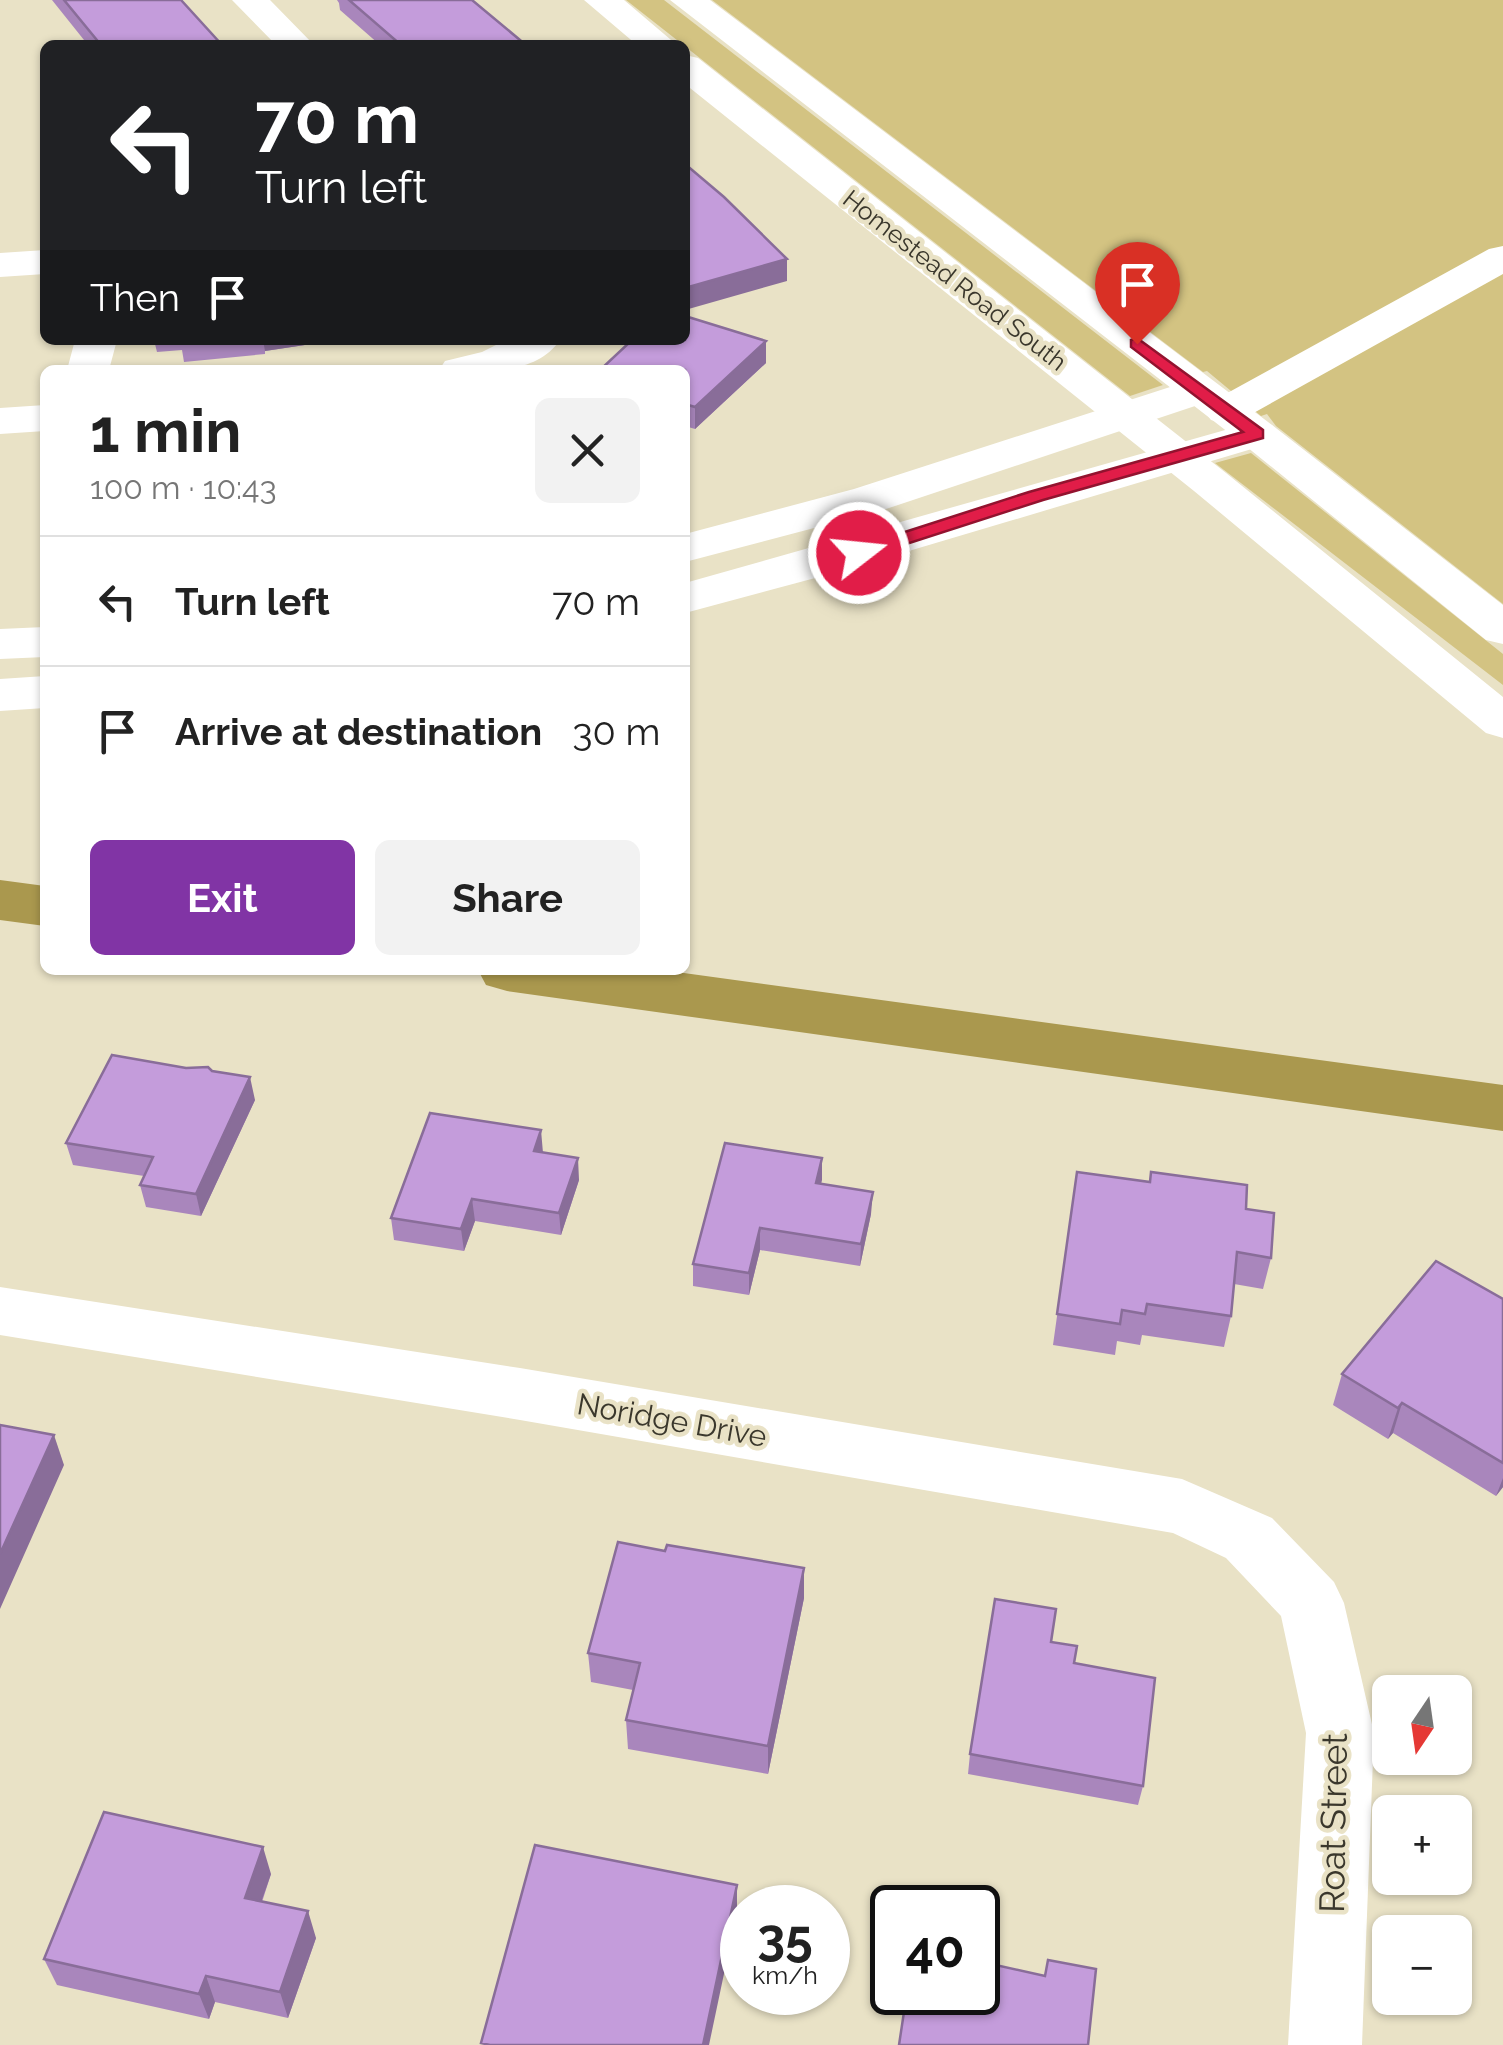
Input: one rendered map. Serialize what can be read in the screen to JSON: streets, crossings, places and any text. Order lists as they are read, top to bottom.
{
  "streets": {
    "main road": ["Homestead Road South", "Noridge Drive", "Roat Street"]
  },
  "crossings": [
    ["Noridge Drive", "Roat Street"]
  ],
  "north": "bottom",
  "page": {
    "turn": ["70 m", "Turn left"],
    "then": "Then",
    "heading": ["1 min", "100 m · 10:43"],
    "list": [
      {
        "name": "Turn left",
        "value": "70 m"
      },
      {
        "name": "Arrive at destination",
        "value": "30 m"
      }
    ],
    "buttons": ["Exit", "Share"],
    "map_buttons": ["+", "−"],
    "speed": "35 km/h",
    "limit": "40"
  }
}
